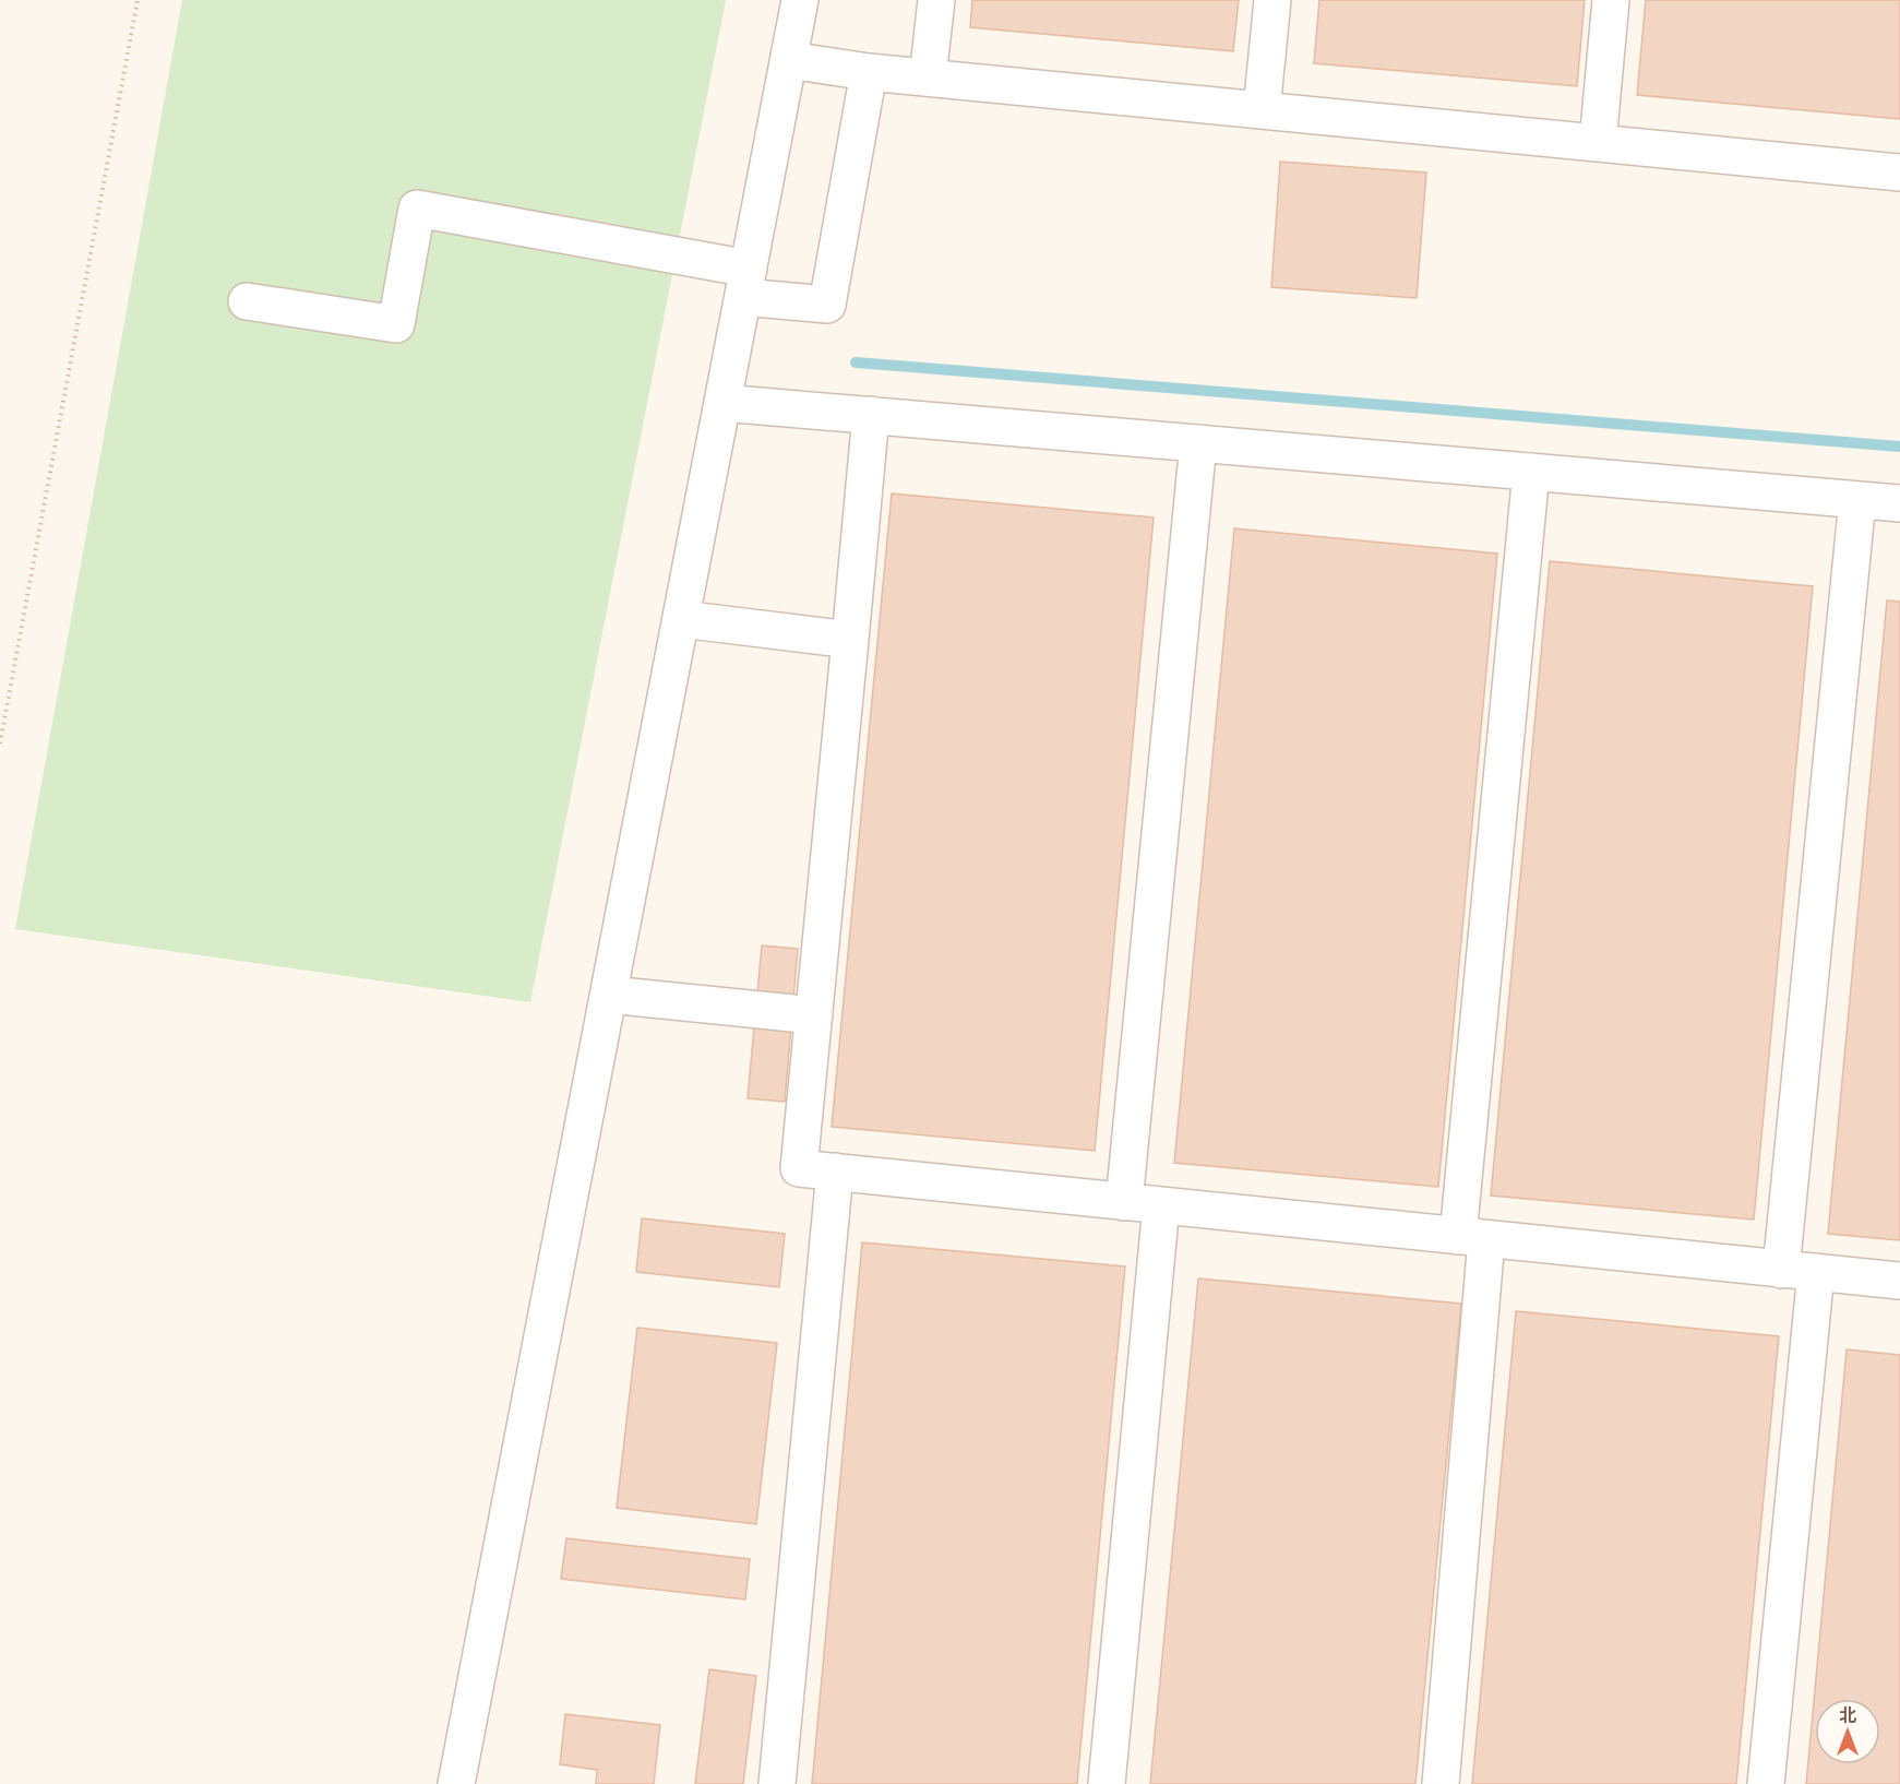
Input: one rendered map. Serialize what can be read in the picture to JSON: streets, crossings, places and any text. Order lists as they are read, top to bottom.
{
  "north": "top"
}
